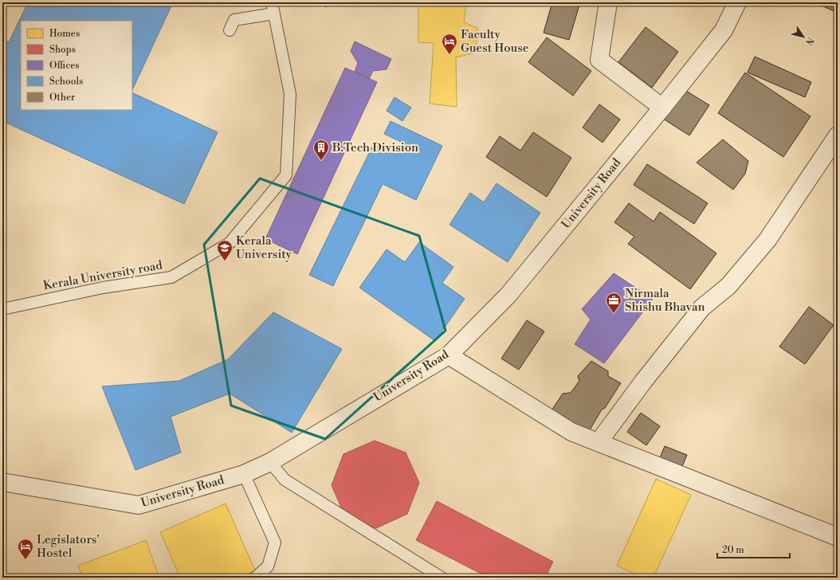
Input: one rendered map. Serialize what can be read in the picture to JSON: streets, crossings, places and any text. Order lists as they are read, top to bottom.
{
  "streets": {
    "street": ["University Road"],
    "lane": ["Kerala University road"]
  },
  "places": {
    "hotel": ["Faculty Guest House", "Legislators' Hostel"],
    "building": ["B.Tech Division"],
    "school or university": ["Kerala University"],
    "office": ["Nirmala Shishu Bhavan"]
  },
  "legend": [
    "Homes",
    "Shops",
    "Offices",
    "Schools",
    "Other"
  ],
  "scale_bar": "20 m",
  "north": "bottom right"
}
